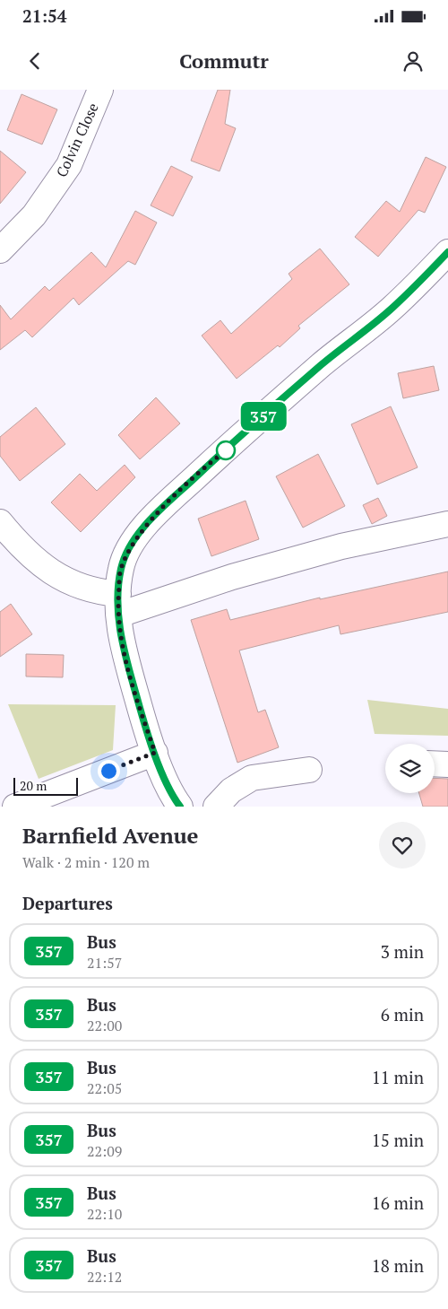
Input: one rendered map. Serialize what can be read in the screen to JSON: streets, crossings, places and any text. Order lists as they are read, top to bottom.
{
  "streets": {
    "street": ["Colvin Close"]
  },
  "lines": ["bus line 357"],
  "scale_bar": "20 m",
  "page": {
    "status": "21:54",
    "header": "Commutr",
    "on_map": "357",
    "scale": "20 m",
    "heading": [
      ["Barnfield Avenue", "Walk · 2 min · 120 m"],
      "Departures"
    ],
    "list": [
      {
        "mark": "357",
        "name": "Bus",
        "note": "21:57",
        "value": "3 min"
      },
      {
        "mark": "357",
        "name": "Bus",
        "note": "22:00",
        "value": "6 min"
      },
      {
        "mark": "357",
        "name": "Bus",
        "note": "22:05",
        "value": "11 min"
      },
      {
        "mark": "357",
        "name": "Bus",
        "note": "22:09",
        "value": "15 min"
      },
      {
        "mark": "357",
        "name": "Bus",
        "note": "22:10",
        "value": "16 min"
      },
      {
        "mark": "357",
        "name": "Bus",
        "note": "22:12",
        "value": "18 min"
      }
    ]
  }
}
